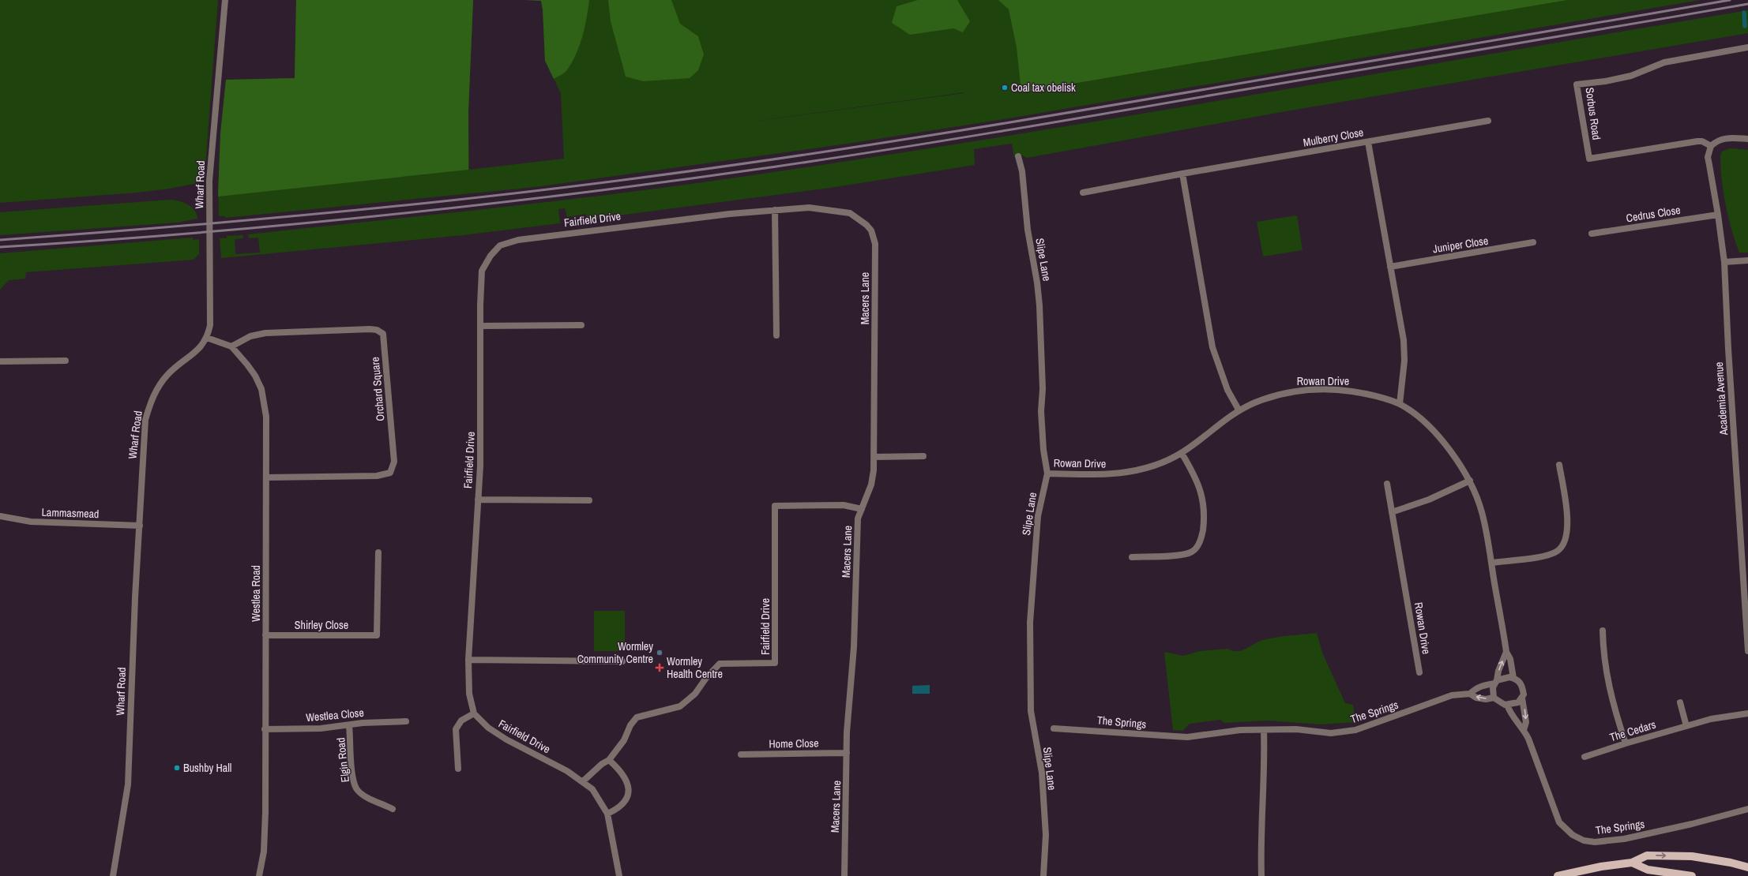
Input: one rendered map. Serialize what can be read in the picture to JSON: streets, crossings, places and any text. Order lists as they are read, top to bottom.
{
  "streets": {
    "street": [
      "Sorbus Road",
      "Mulberry Close",
      "Wharf Road",
      "Cedrus Close",
      "Fairfield Drive",
      "Juniper Close",
      "Slipe Lane",
      "Macers Lane",
      "Rowan Drive",
      "Orchard Square",
      "Academia Avenue",
      "Lammasmead",
      "Westlea Road",
      "Shirley Close",
      "The Springs",
      "Westlea Close",
      "The Cedars",
      "Home Close",
      "Elgin Road"
    ]
  },
  "crossings": [
    ["Sorbus Road", "Academia Avenue"],
    ["Wharf Road", "Lammasmead"],
    ["Cedrus Close", "Academia Avenue"],
    ["Fairfield Drive", "Macers Lane"],
    ["Slipe Lane", "Rowan Drive"],
    ["Macers Lane", "Home Close"],
    ["Rowan Drive", "The Springs"],
    ["Orchard Square", "Westlea Road"],
    ["Westlea Road", "Shirley Close"],
    ["Westlea Road", "Westlea Close"],
    ["Westlea Close", "Elgin Road"]
  ],
  "places": {
    "other": ["Coal tax obelisk", "Wormley Community Centre", "Bushby Hall"],
    "health": ["Wormley Health Centre"]
  }
}
